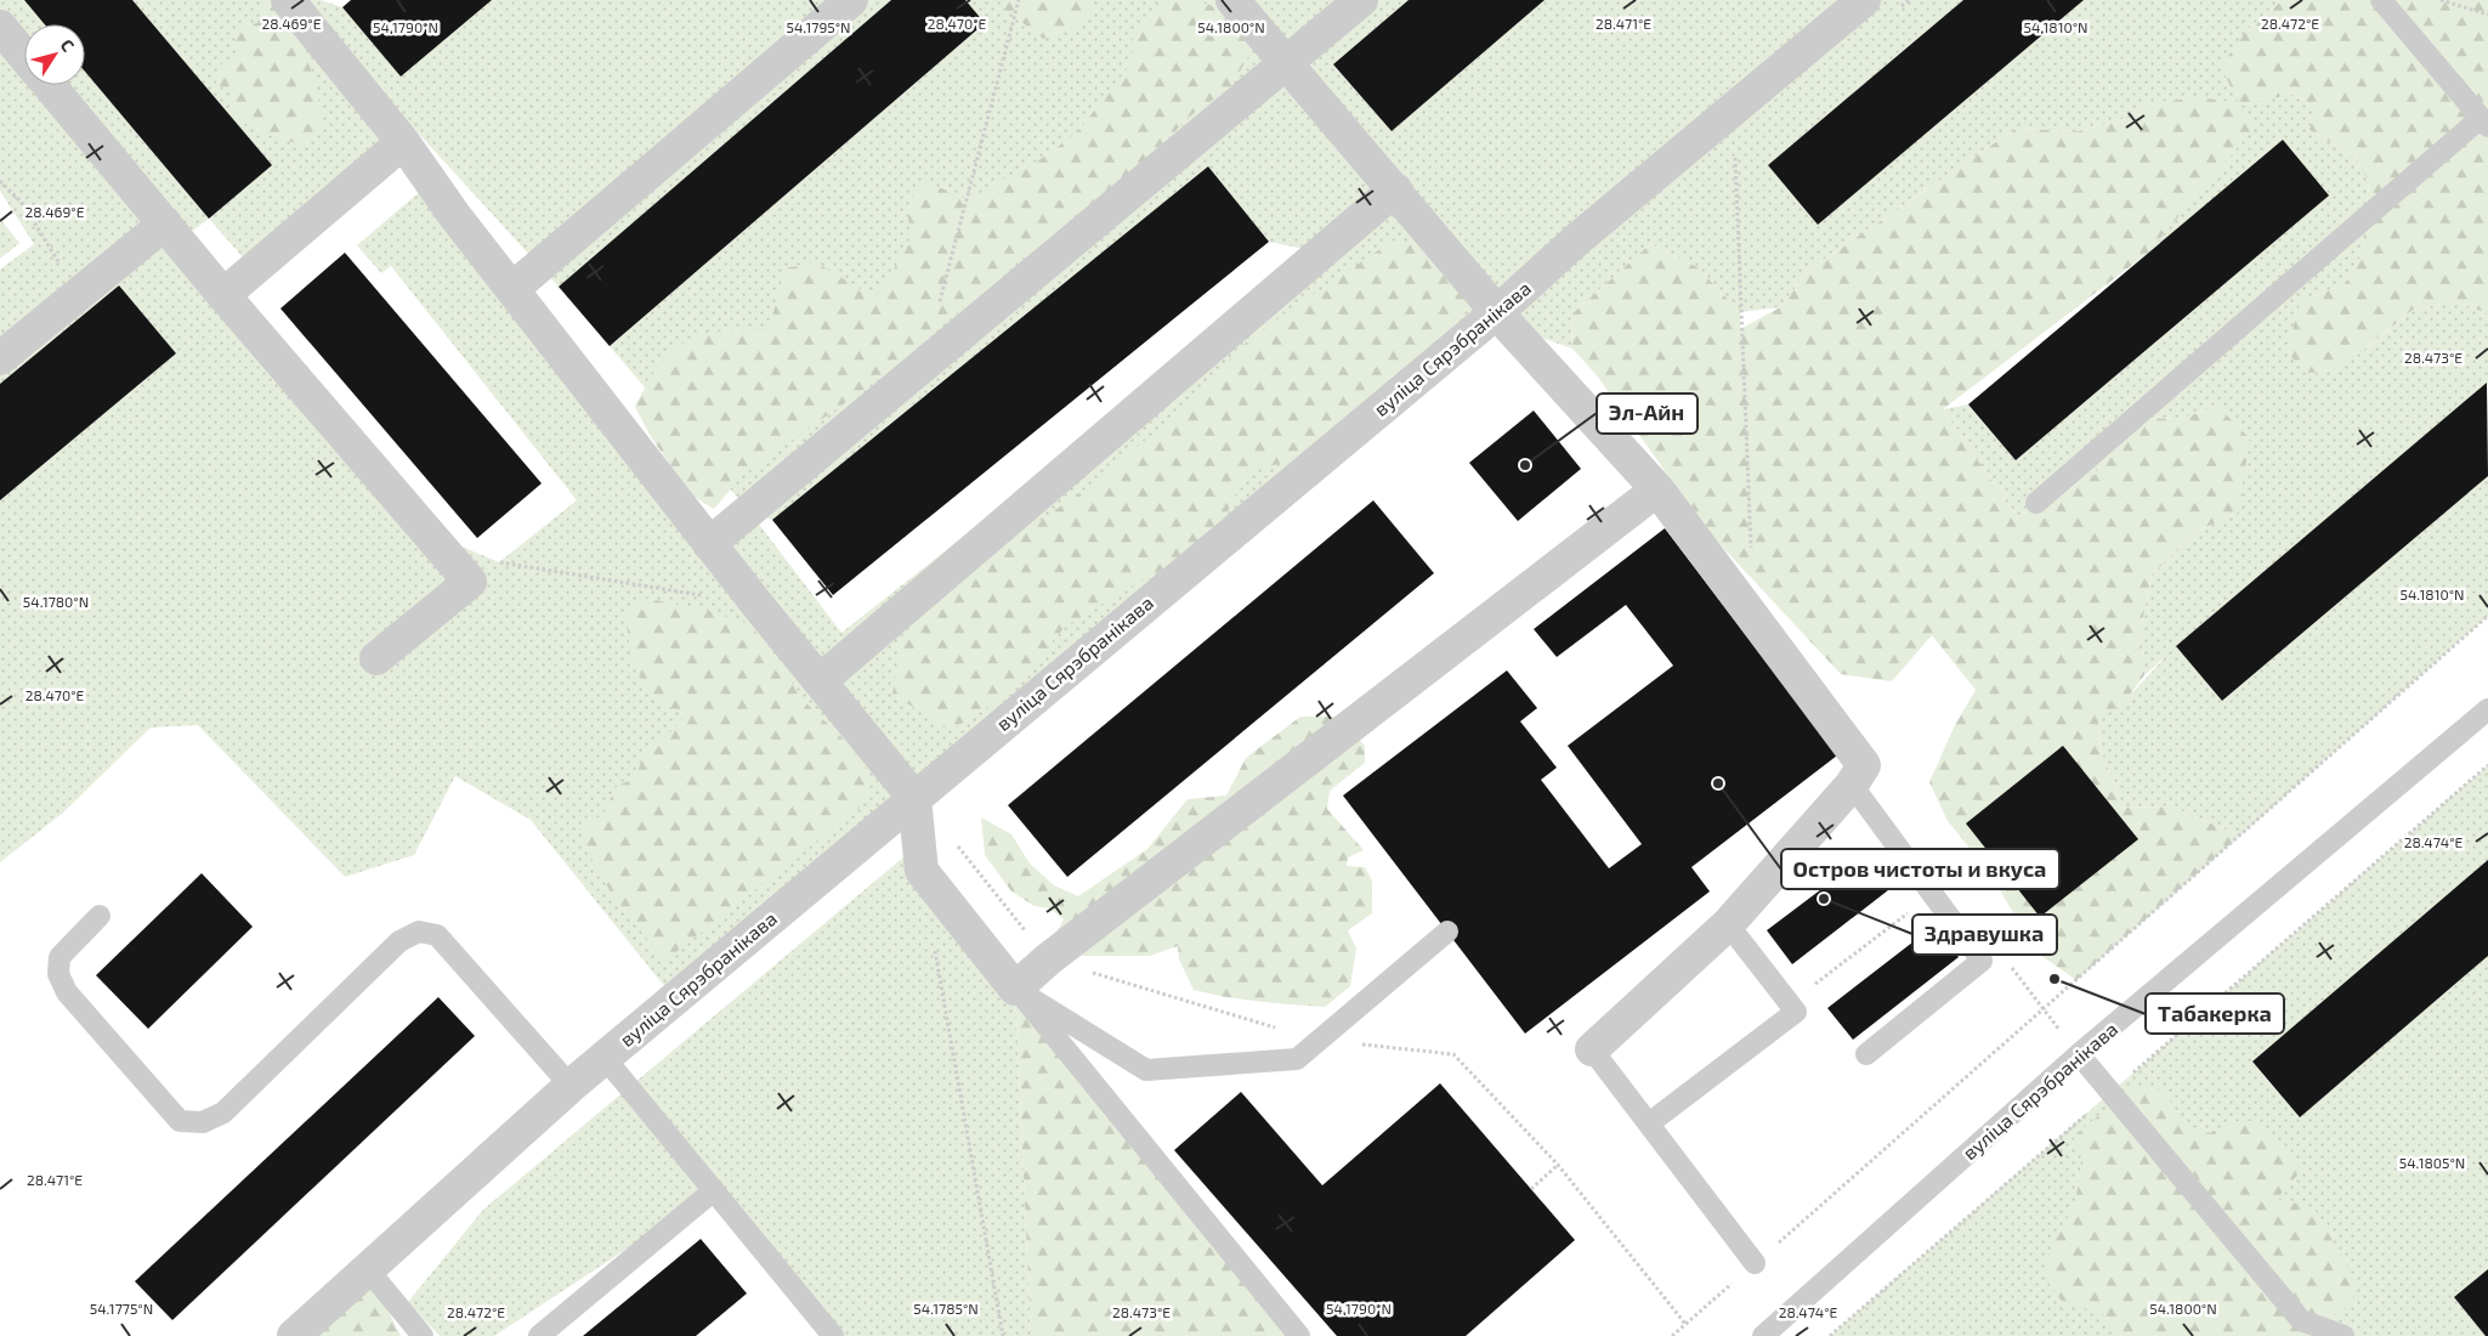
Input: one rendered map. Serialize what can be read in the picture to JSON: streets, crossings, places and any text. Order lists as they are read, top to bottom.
{
  "streets": {
    "street": ["вуліца Сярэбранікава"]
  },
  "places": [
    "Эл-Айн",
    "Остров чистоты и вкуса",
    "Здравушка",
    "Табакерка"
  ],
  "north": "top right",
  "coordinates": [
    "28.472°E",
    "28.469°E",
    "28.470°E",
    "28.471°E",
    "54.1790°N",
    "54.1795°N",
    "54.1800°N",
    "54.1810°N",
    "28.473°E",
    "54.1780°N",
    "28.474°E",
    "54.1805°N",
    "54.1775°N",
    "54.1785°N"
  ]
}
